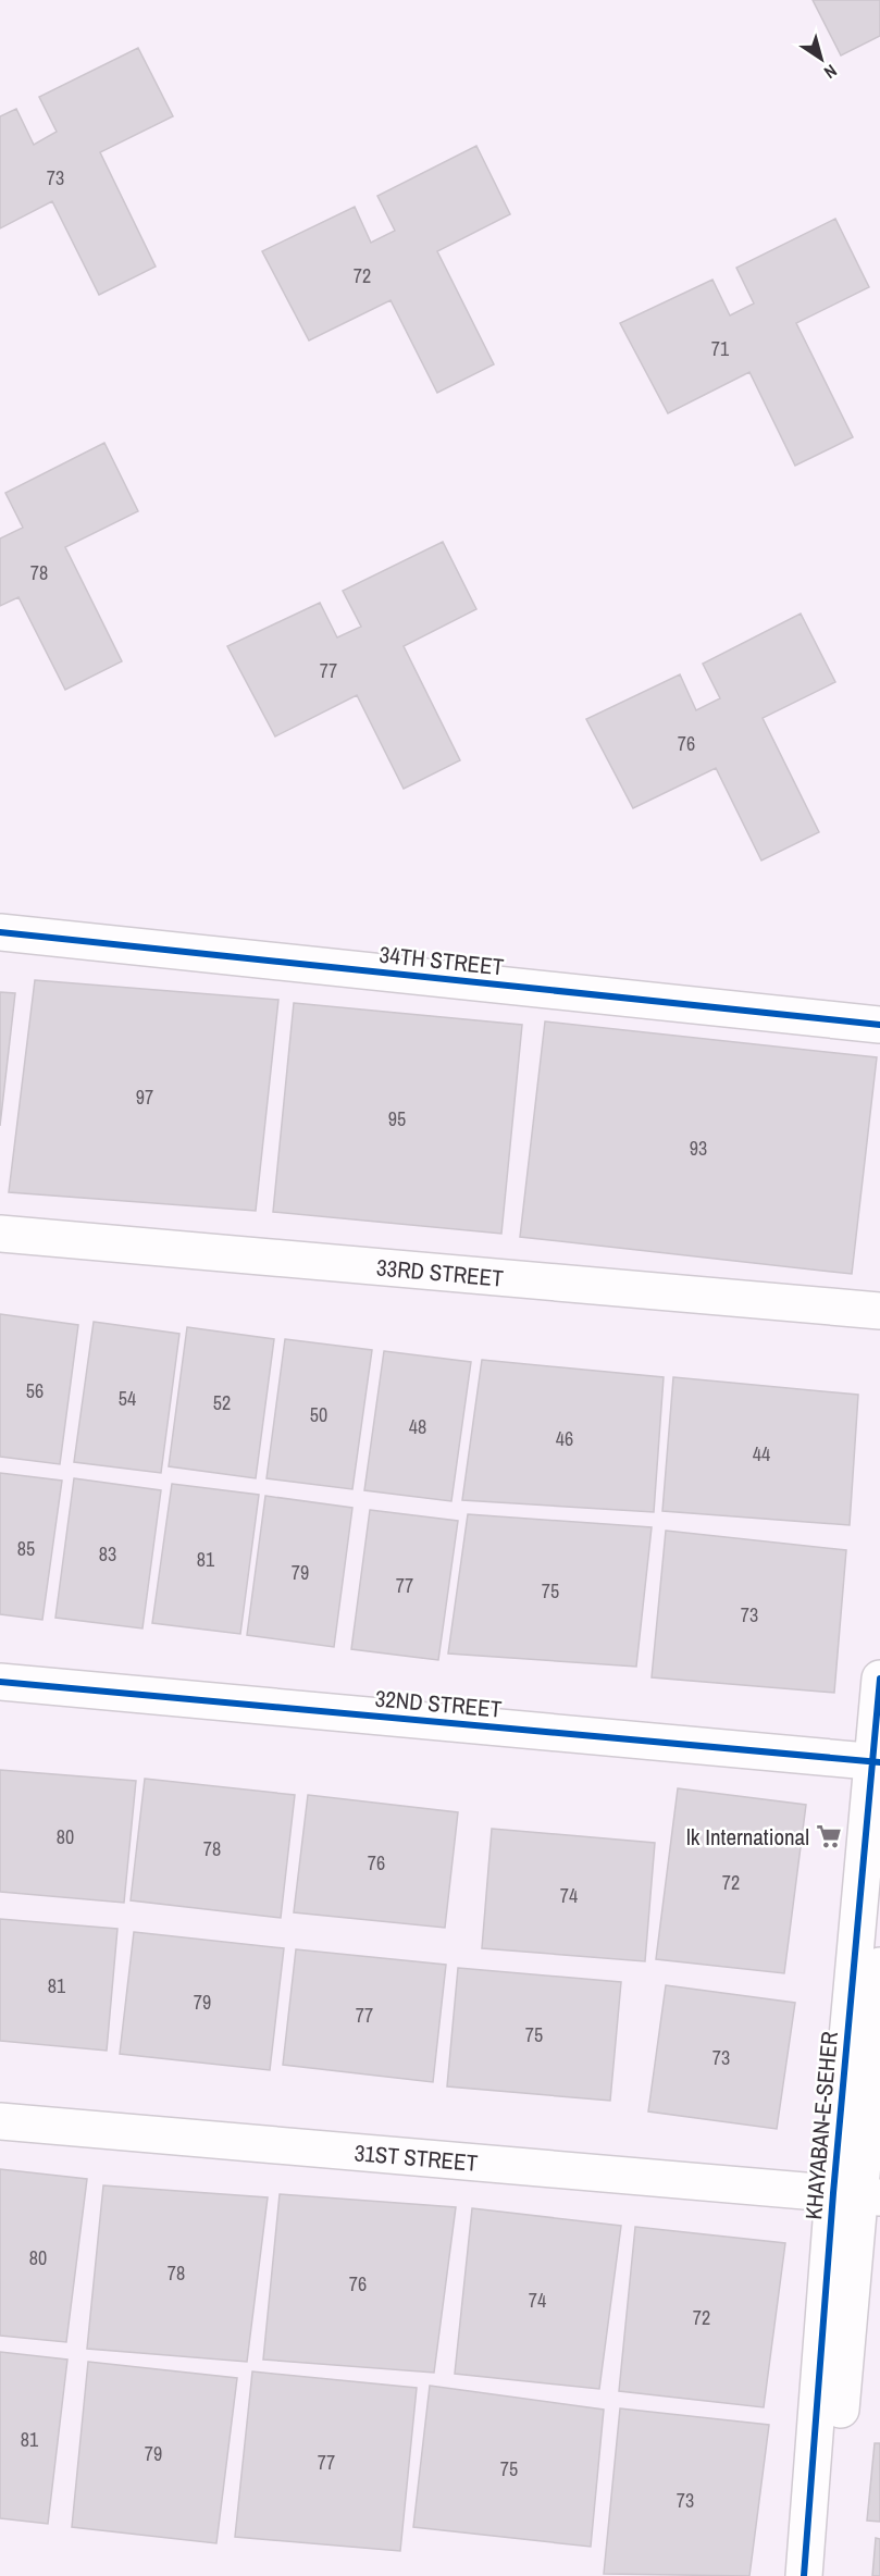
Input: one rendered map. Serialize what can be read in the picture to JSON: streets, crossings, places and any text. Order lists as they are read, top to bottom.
{
  "streets": {
    "street": [
      "34TH STREET",
      "33RD STREET",
      "32ND STREET",
      "KHAYABAN-E-SEHER",
      "31ST STREET"
    ]
  },
  "crossings": [
    ["32ND STREET", "KHAYABAN-E-SEHER"],
    ["KHAYABAN-E-SEHER", "31ST STREET"]
  ],
  "places": {
    "supermarket": ["lk International"]
  },
  "house_numbers": [
    "73",
    "72",
    "71",
    "78",
    "77",
    "76",
    "97",
    "95",
    "93",
    "56",
    "54",
    "52",
    "50",
    "48",
    "46",
    "44",
    "85",
    "83",
    "81",
    "79",
    "77",
    "75",
    "73",
    "80",
    "78",
    "76",
    "72",
    "74",
    "81",
    "79",
    "77",
    "75",
    "73",
    "80",
    "78",
    "76",
    "74",
    "72",
    "81",
    "79",
    "77",
    "75",
    "73"
  ],
  "north": "bottom right"
}
